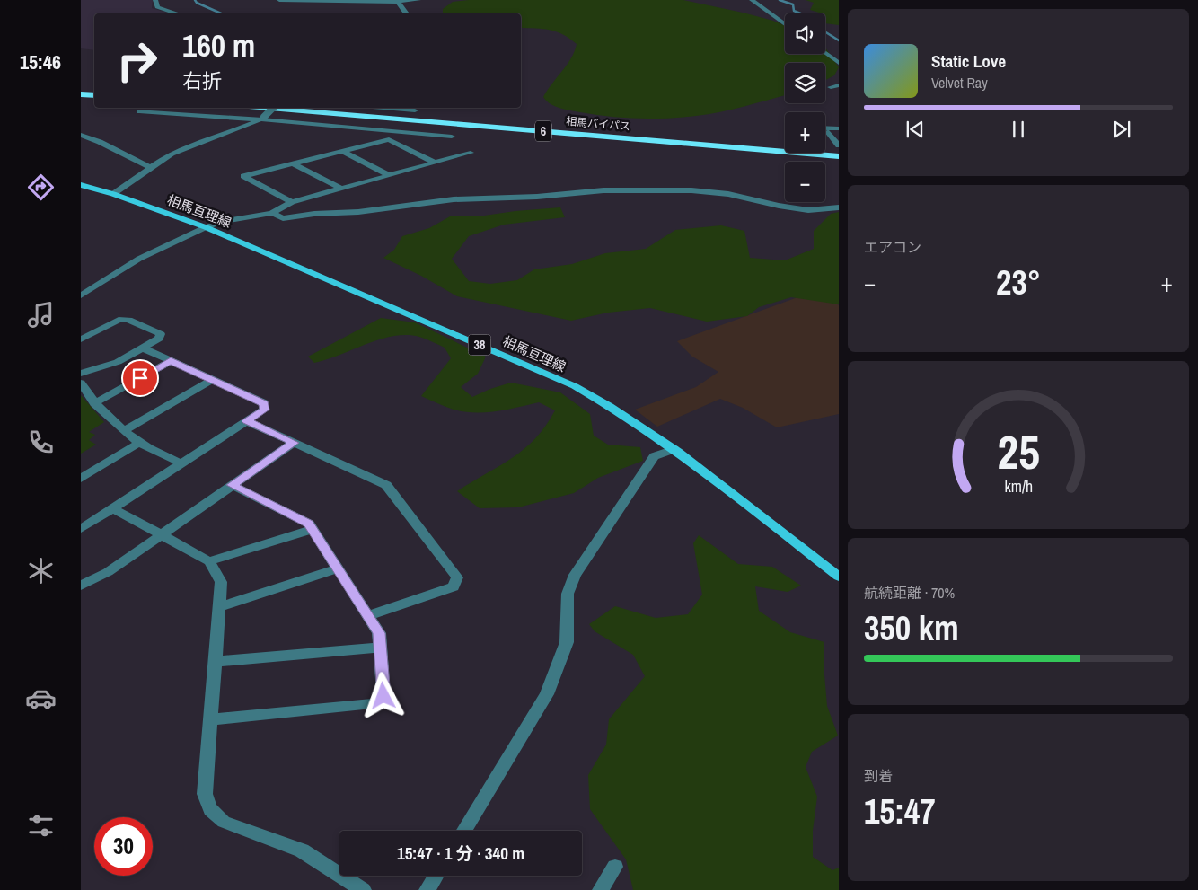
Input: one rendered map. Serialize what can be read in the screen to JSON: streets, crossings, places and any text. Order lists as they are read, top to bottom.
{
  "streets": {
    "highway": ["相馬バイパス", "6"],
    "main road": ["相馬亘理線", "38"]
  },
  "page": {
    "tabs": "15:46",
    "map_buttons": ["+", "−"],
    "turn": ["160 m", "右折"],
    "song": ["Static Love", "Velvet Ray"],
    "tile": [
      "エアコン",
      ["航続距離 · 70%", "350 km"],
      ["到着", "15:47"]
    ],
    "heat": ["−", "23°", "+"],
    "limit": "30",
    "trip": "15:47 · 1 分 · 340 m",
    "gauge": ["25", "km/h"]
  }
}
